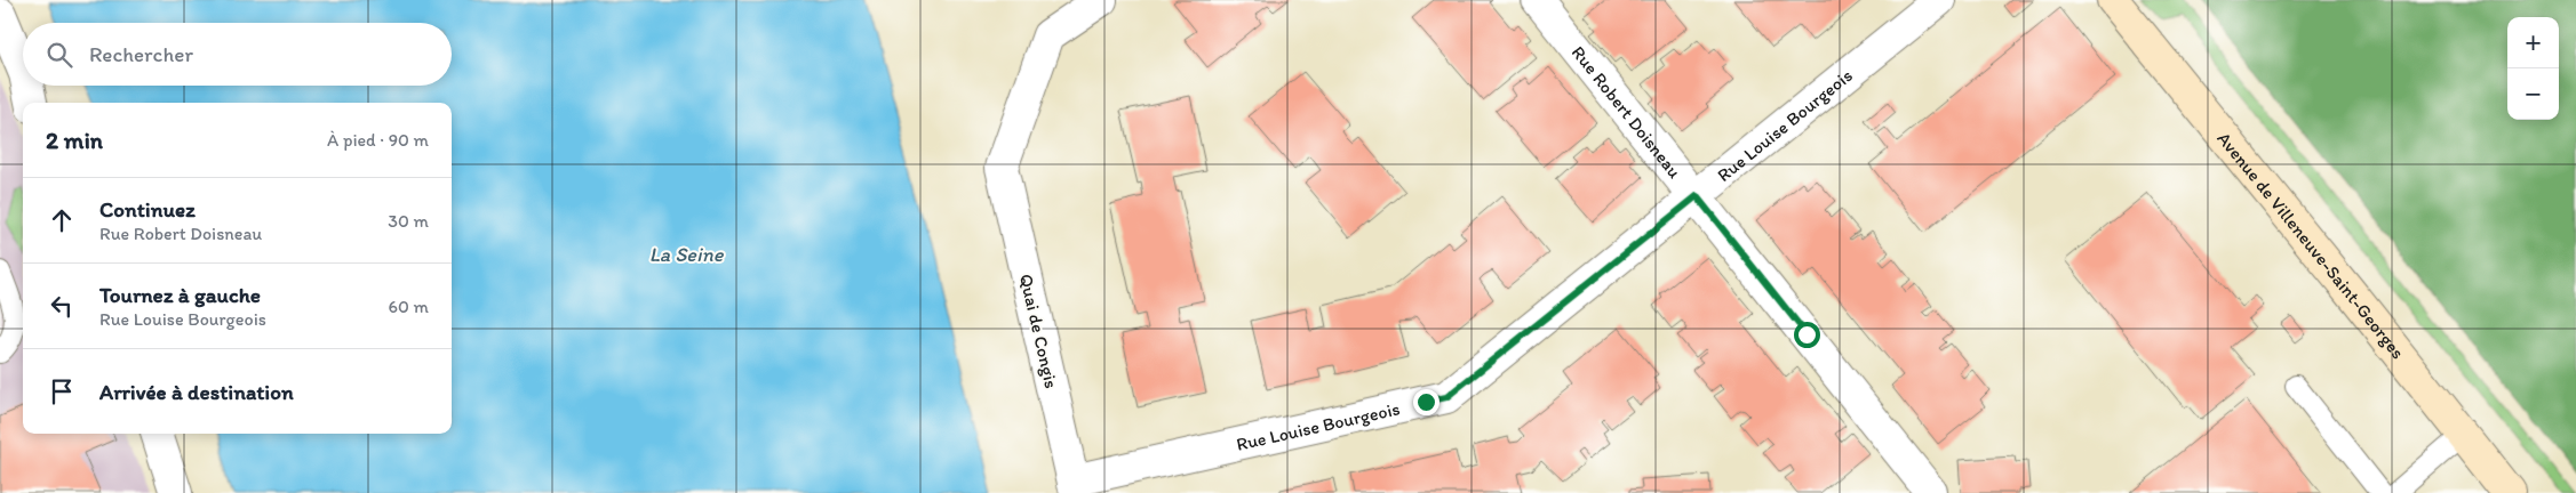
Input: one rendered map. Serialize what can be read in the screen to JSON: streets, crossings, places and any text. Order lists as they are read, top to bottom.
{
  "streets": {
    "main road": ["Avenue de Villeneuve-Saint-Georges"],
    "street": ["Rue Robert Doisneau", "Rue Louise Bourgeois", "Quai de Congis"]
  },
  "crossings": [
    ["Rue Robert Doisneau", "Rue Louise Bourgeois"],
    ["Rue Louise Bourgeois", "Quai de Congis"]
  ],
  "water": ["La Seine"],
  "page": {
    "map_buttons": ["+", "−"],
    "search": "Rechercher",
    "heading": ["2 min", "À pied · 90 m"],
    "list": [
      ["Continuez", "Rue Robert Doisneau", "30 m"],
      ["Tournez à gauche", "Rue Louise Bourgeois", "60 m"],
      "Arrivée à destination"
    ]
  }
}
